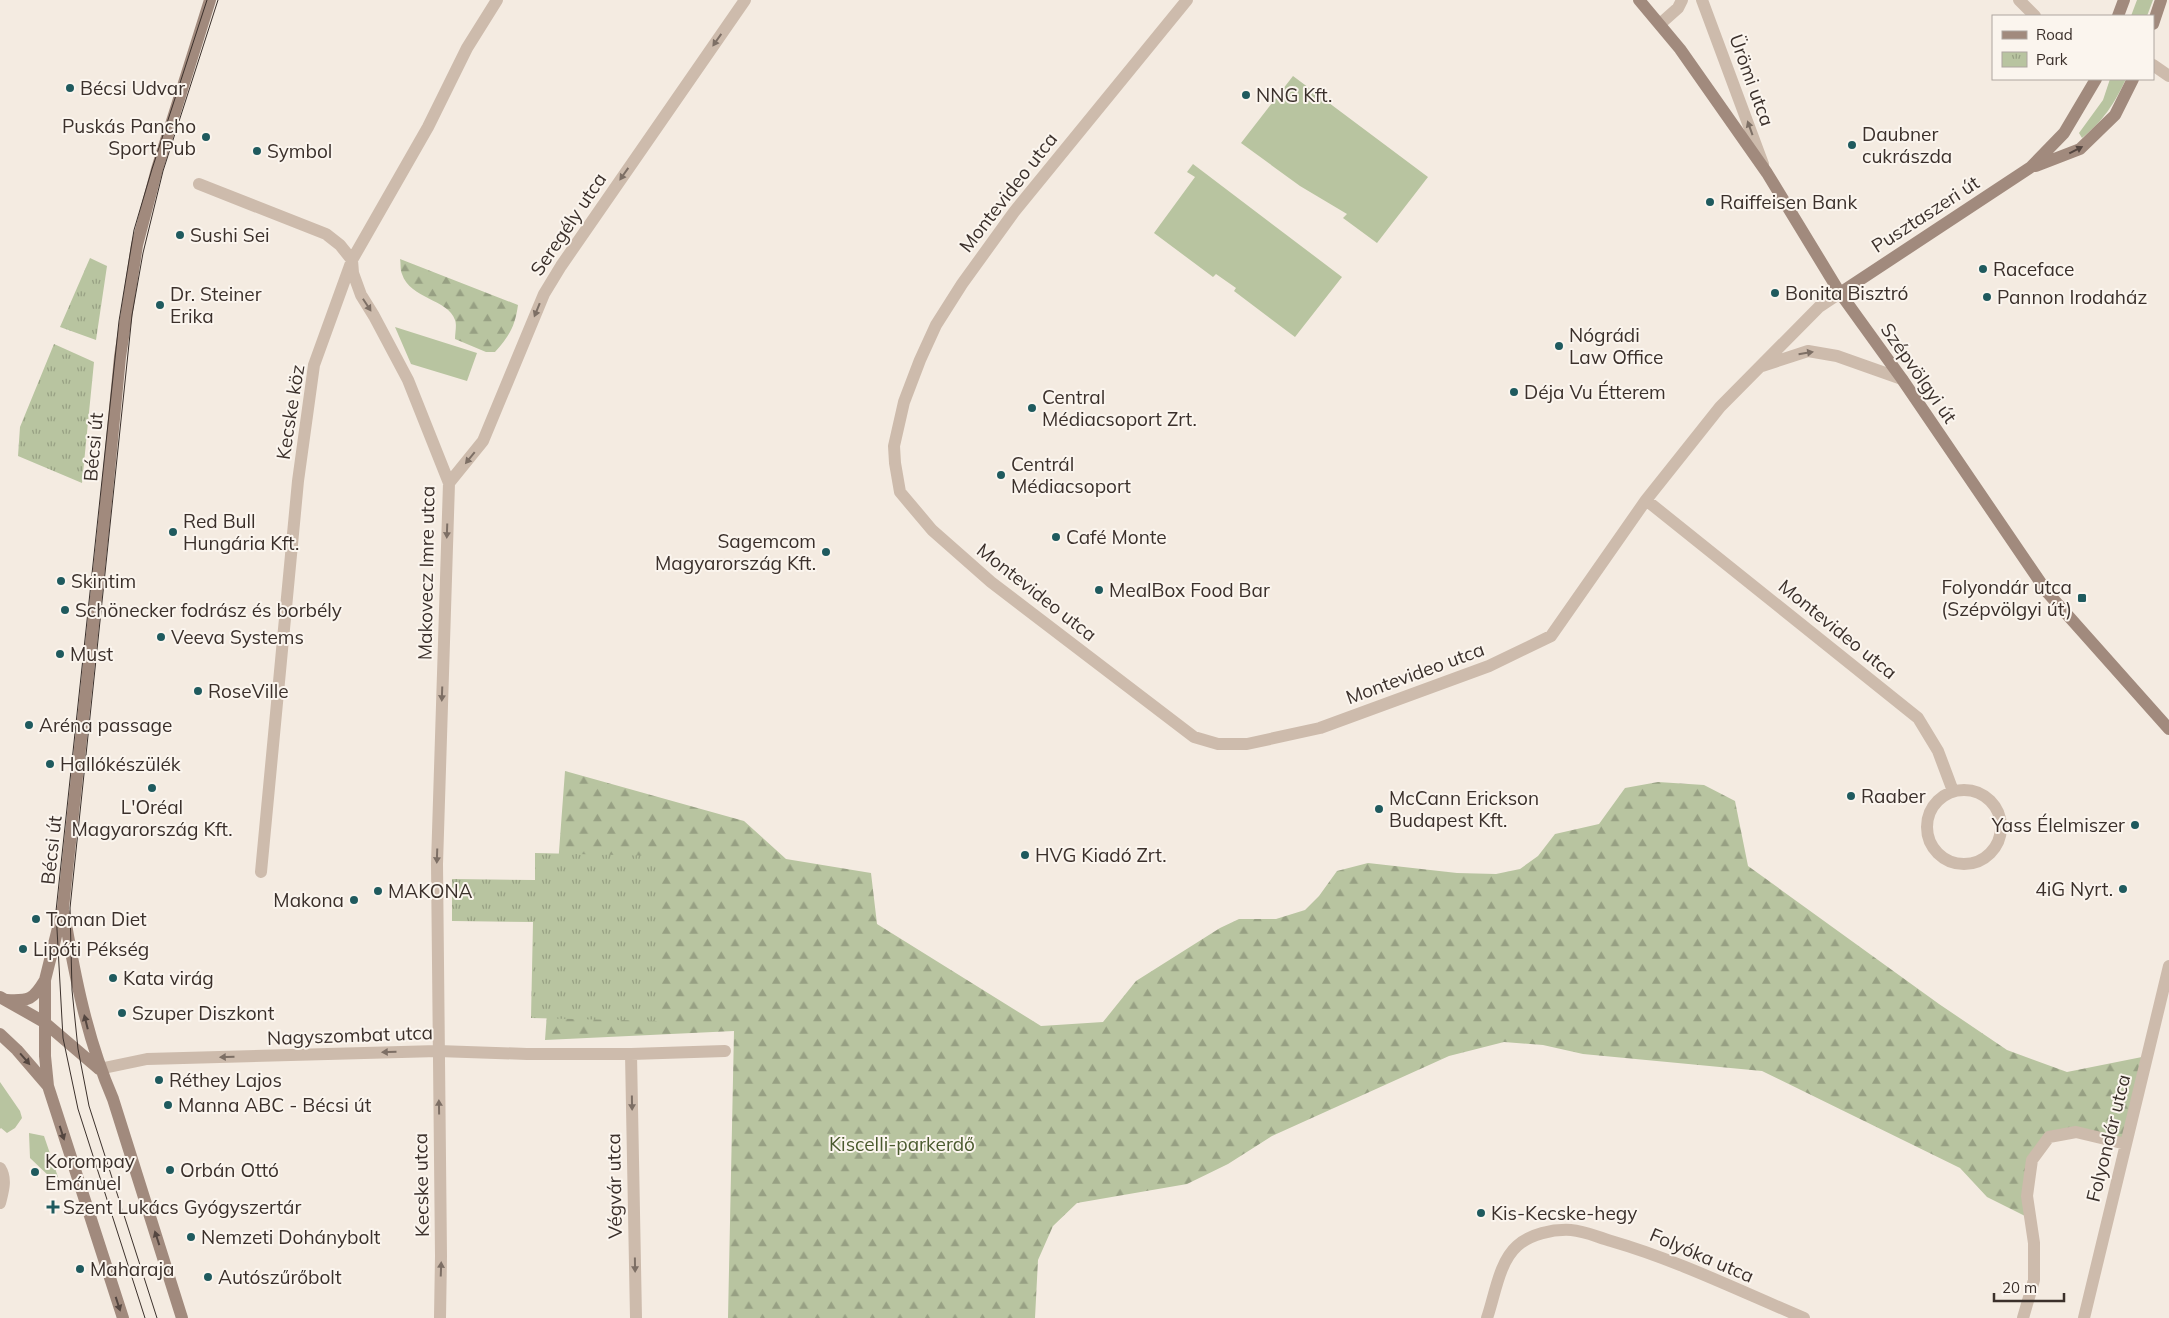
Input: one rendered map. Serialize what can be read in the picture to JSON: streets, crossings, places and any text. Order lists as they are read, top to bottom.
{
  "streets": {
    "street": [
      "Ürömi utca",
      "Montevideo utca",
      "Pusztaszeri út",
      "Seregély utca",
      "Szépvölgyi út",
      "Kecske köz",
      "Bécsi út",
      "Makovecz Imre utca",
      "Nagyszombat utca",
      "Folyondár utca",
      "Kecske utca",
      "Végvár utca",
      "Folyóka utca"
    ]
  },
  "crossings": [
    ["Ürömi utca", "Szépvölgyi út"],
    ["Montevideo utca", "Pusztaszeri út"],
    ["Montevideo utca", "Szépvölgyi út"],
    ["Pusztaszeri út", "Szépvölgyi út"],
    ["Seregély utca", "Makovecz Imre utca"],
    ["Kecske köz", "Makovecz Imre utca"],
    ["Bécsi út", "Nagyszombat utca"],
    ["Makovecz Imre utca", "Nagyszombat utca"],
    ["Makovecz Imre utca", "Kecske utca"],
    ["Nagyszombat utca", "Kecske utca"],
    ["Nagyszombat utca", "Végvár utca"]
  ],
  "one_way": [
    "Ürömi utca",
    "Seregély utca",
    "Makovecz Imre utca",
    "Nagyszombat utca",
    "Kecske utca",
    "Végvár utca"
  ],
  "parks": ["Kiscelli-parkerdő"],
  "places": {
    "other": [
      "Bécsi Udvar",
      "NNG Kft.",
      "Puskás Pancho Sport Pub",
      "Daubner cukrászda",
      "Symbol",
      "Raiffeisen Bank",
      "Sushi Sei",
      "Raceface",
      "Bonita Bisztró",
      "Pannon Irodaház",
      "Dr. Steiner Erika",
      "Nógrádi Law Office",
      "Déja Vu Étterem",
      "Central Médiacsoport Zrt.",
      "Centrál Médiacsoport",
      "Red Bull Hungária Kft.",
      "Café Monte",
      "Sagemcom Magyarország Kft.",
      "Skintim",
      "MealBox Food Bar",
      "Schönecker fodrász és borbély",
      "Veeva Systems",
      "Must",
      "RoseVille",
      "Aréna passage",
      "Hallókészülék",
      "L'Oréal Magyarország Kft.",
      "Raaber",
      "McCann Erickson Budapest Kft.",
      "Yass Élelmiszer",
      "HVG Kiadó Zrt.",
      "4iG Nyrt.",
      "MAKONA",
      "Makona",
      "Toman Diet",
      "Lipóti Pékség",
      "Kata virág",
      "Szuper Diszkont",
      "Réthey Lajos",
      "Manna ABC - Bécsi út",
      "Orbán Ottó",
      "Korompay Emánuel",
      "Kis-Kecske-hegy",
      "Nemzeti Dohánybolt",
      "Maharaja",
      "Autószűrőbolt"
    ],
    "transit": ["Folyondár utca (Szépvölgyi út)"],
    "health": ["Szent Lukács Gyógyszertár"]
  },
  "legend": ["Road", "Park"],
  "scale_bar": "20 m"
}
